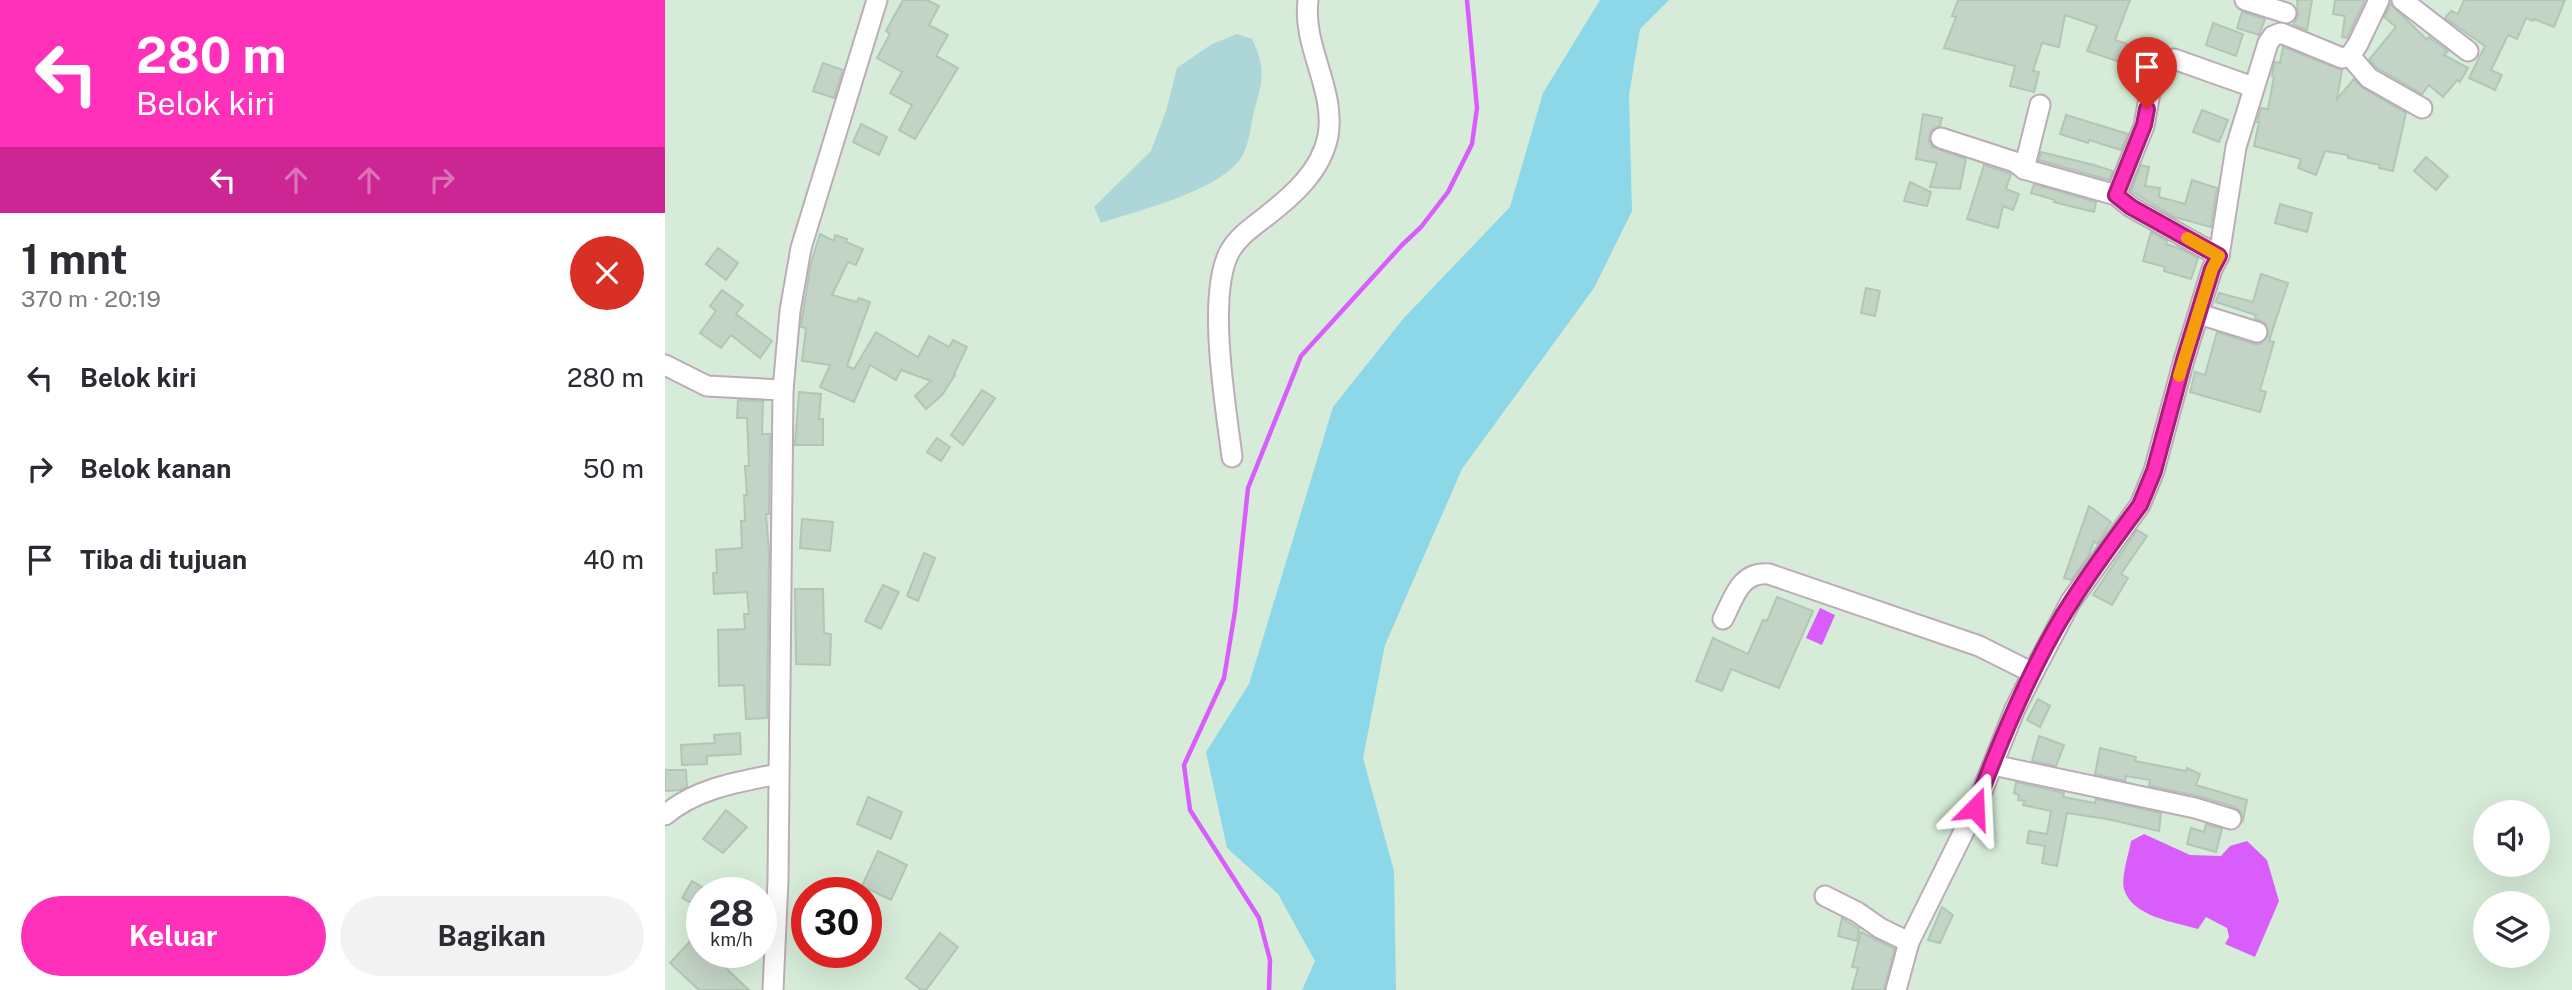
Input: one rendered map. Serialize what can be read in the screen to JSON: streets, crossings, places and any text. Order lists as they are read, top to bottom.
{
  "page": {
    "turn": ["280 m", "Belok kiri"],
    "heading": ["1 mnt", "370 m · 20:19"],
    "list": [
      {
        "name": "Belok kiri",
        "value": "280 m"
      },
      {
        "name": "Belok kanan",
        "value": "50 m"
      },
      {
        "name": "Tiba di tujuan",
        "value": "40 m"
      }
    ],
    "speed": "28 km/h",
    "limit": "30",
    "buttons": ["Keluar", "Bagikan"]
  }
}
